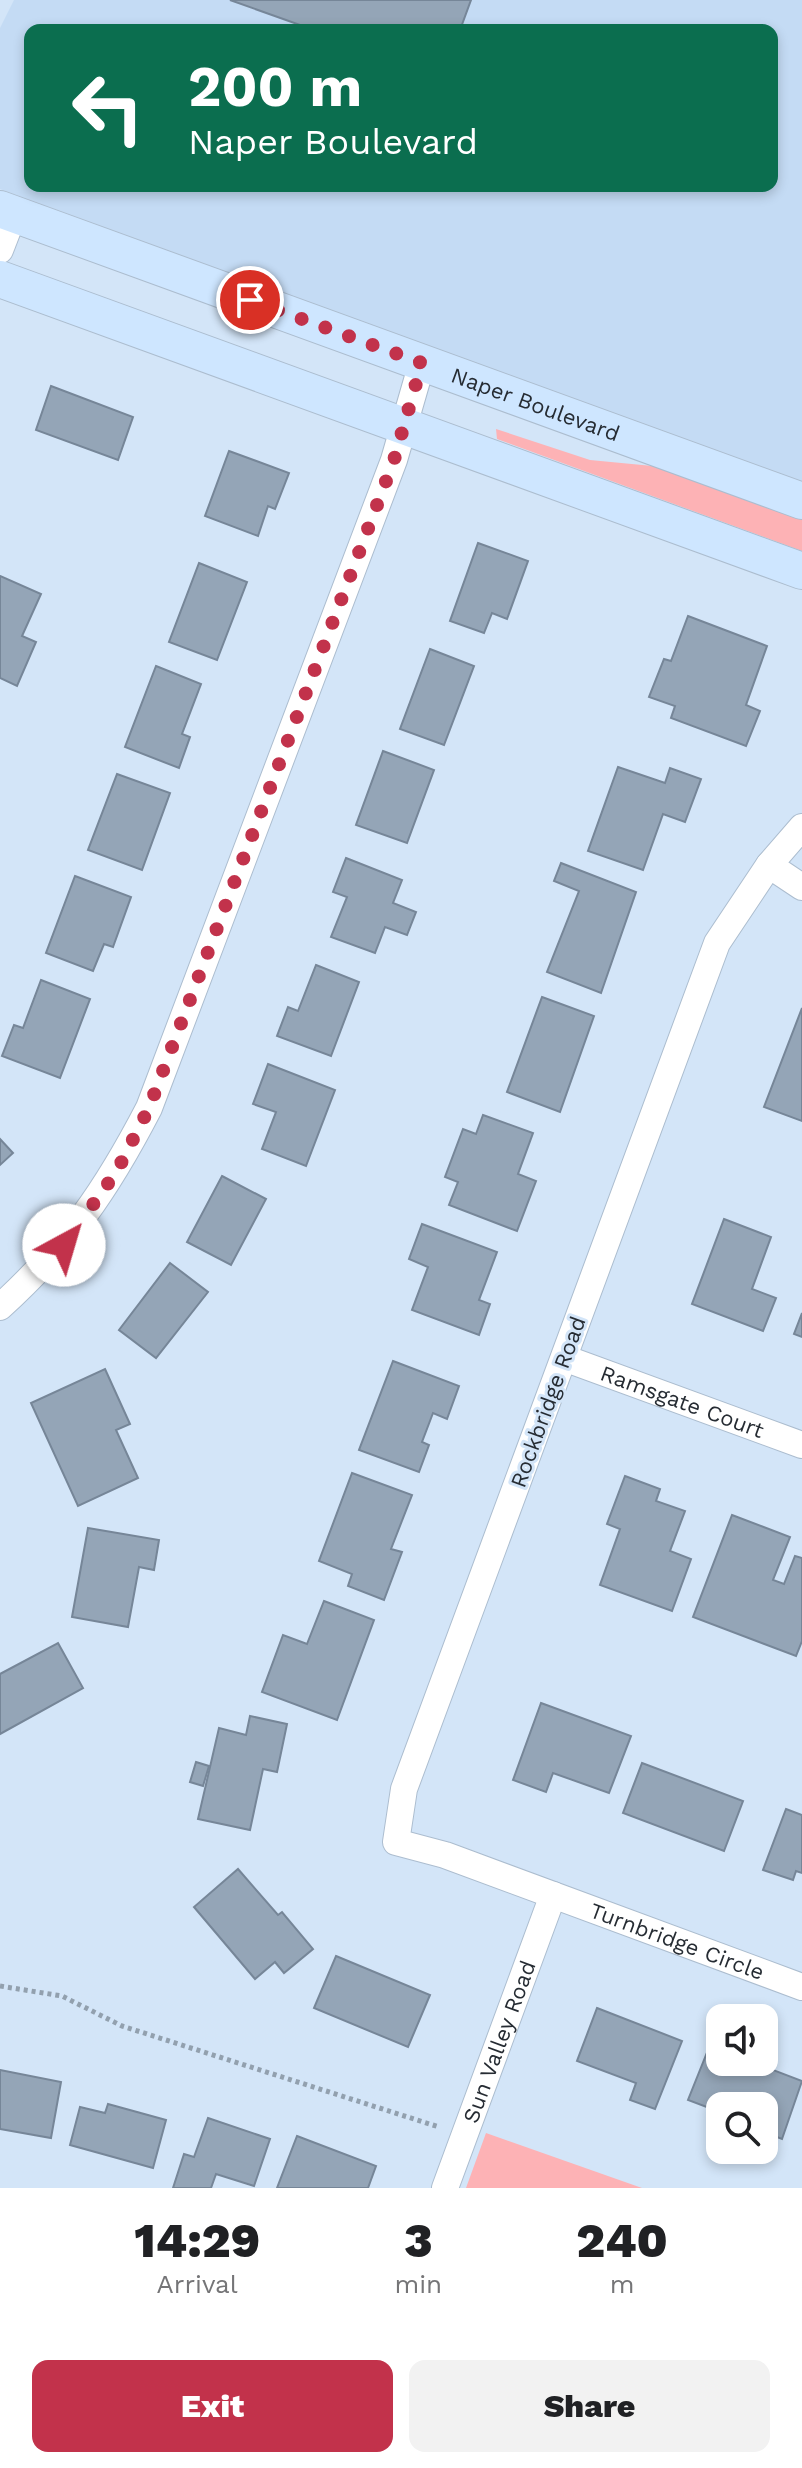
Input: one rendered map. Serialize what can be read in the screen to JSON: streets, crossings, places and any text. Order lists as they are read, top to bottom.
{
  "streets": {
    "main road": ["Naper Boulevard"],
    "street": [
      "Rockbridge Road",
      "Ramsgate Court",
      "Turnbridge Circle",
      "Sun Valley Road"
    ]
  },
  "crossings": [
    ["Rockbridge Road", "Ramsgate Court"],
    ["Rockbridge Road", "Turnbridge Circle"],
    ["Rockbridge Road", "Sun Valley Road"],
    ["Turnbridge Circle", "Sun Valley Road"]
  ],
  "page": {
    "turn": ["200 m", "Naper Boulevard"],
    "eta": [
      "14:29",
      "Arrival",
      "3",
      "min",
      "240",
      "m"
    ],
    "buttons": ["Exit", "Share"]
  }
}
